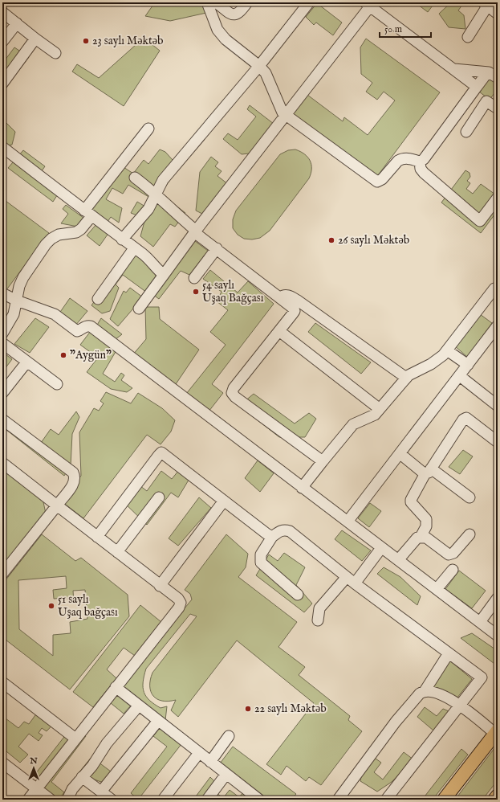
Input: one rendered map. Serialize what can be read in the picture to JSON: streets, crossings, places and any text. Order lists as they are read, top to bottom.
{
  "places": [
    "23 saylı Məktəb",
    "26 saylı Məktəb",
    "54 saylı Uşaq Bağçası",
    "\"Aygün\"",
    "51 saylı Uşaq bağçası",
    "22 saylı Məktəb"
  ],
  "scale_bar": "50 m",
  "north": "top"
}
